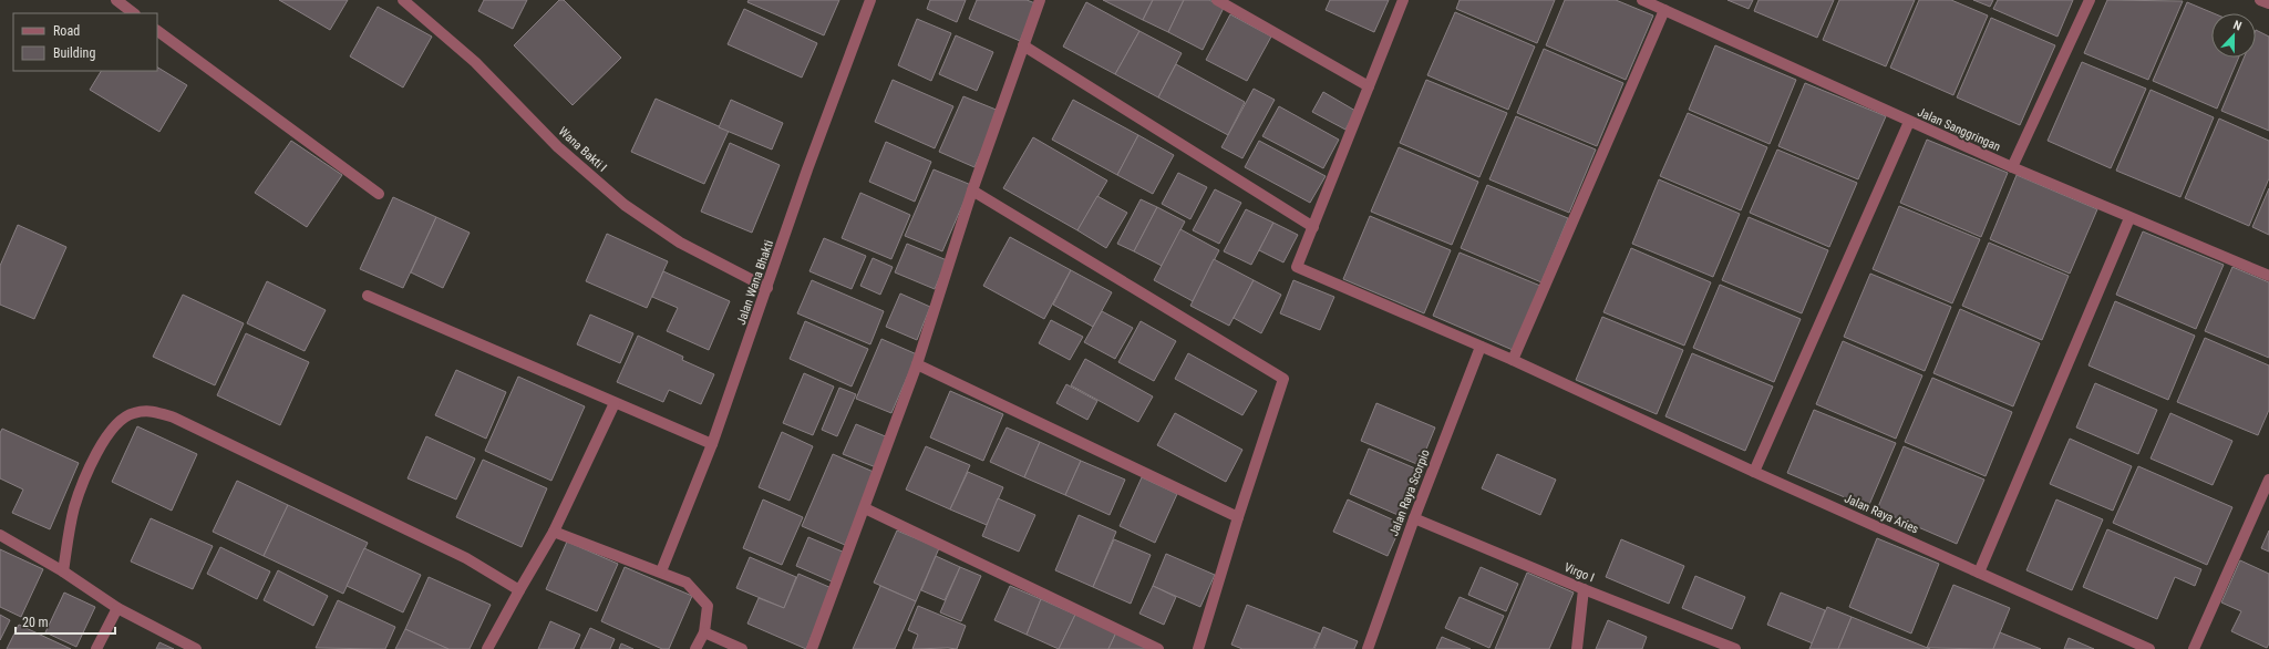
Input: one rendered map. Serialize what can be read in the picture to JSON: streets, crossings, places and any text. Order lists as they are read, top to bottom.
{
  "streets": {
    "street": [
      "Jalan Sanggringan",
      "Wana Bakti I",
      "Jalan Wana Bhakti",
      "Jalan Raya Scorpio",
      "Jalan Raya Aries",
      "Virgo I"
    ]
  },
  "crossings": [
    ["Wana Bakti I", "Jalan Wana Bhakti"],
    ["Jalan Raya Scorpio", "Jalan Raya Aries"],
    ["Jalan Raya Scorpio", "Virgo I"]
  ],
  "legend": ["Road", "Building"],
  "scale_bar": "20 m",
  "north": "top"
}
